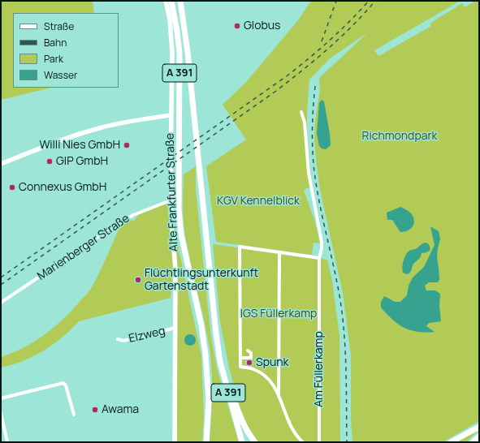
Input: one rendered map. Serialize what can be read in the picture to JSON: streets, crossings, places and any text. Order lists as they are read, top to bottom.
{
  "streets": {
    "highway": ["A 391"],
    "street": [
      "Alte Frankfurter Straße",
      "Marienberger Straße",
      "Elzweg",
      "Am Füllerkamp"
    ]
  },
  "crossings": [
    ["Alte Frankfurter Straße", "Marienberger Straße"],
    ["Alte Frankfurter Straße", "Elzweg"]
  ],
  "parks": ["Richmondpark", "KGV Kennelblick", "IGS Füllerkamp"],
  "places": [
    "Globus",
    "Willi Nies GmbH",
    "GIP GmbH",
    "Connexus GmbH",
    "Flüchtlingsunterkunft Gartenstadt",
    "Spunk",
    "Awama"
  ],
  "legend": [
    "Straße",
    "Bahn",
    "Park",
    "Wasser"
  ]
}
